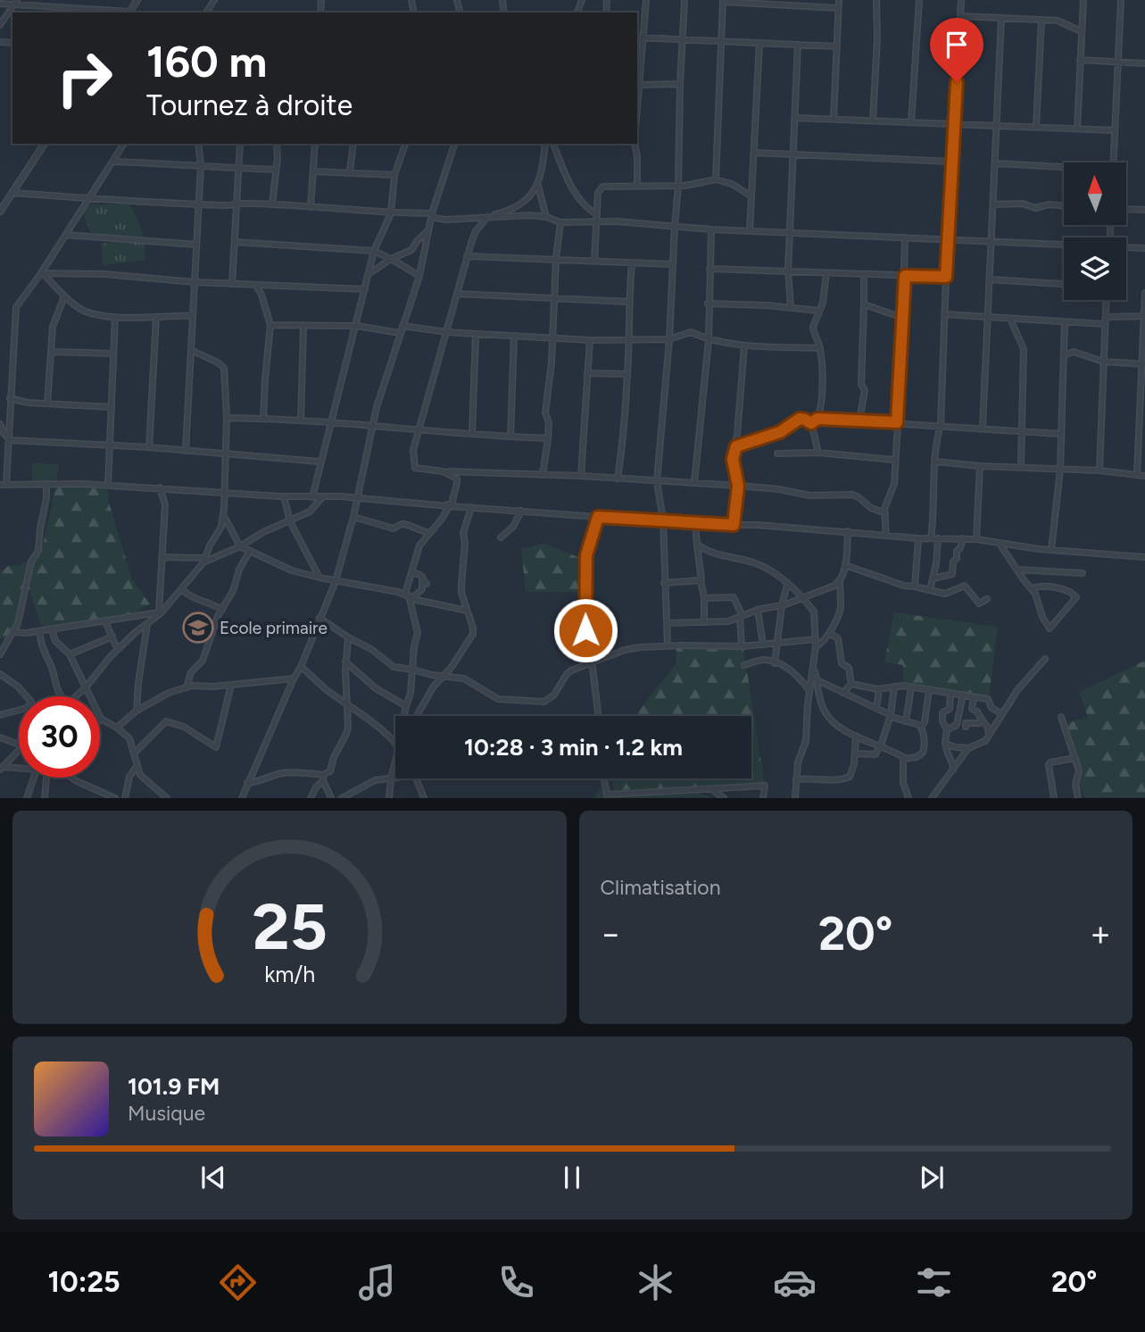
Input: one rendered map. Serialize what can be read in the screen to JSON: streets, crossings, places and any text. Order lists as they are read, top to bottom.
{
  "places": {
    "school or university": ["Ecole primaire"]
  },
  "north": "top",
  "page": {
    "turn": ["160 m", "Tournez à droite"],
    "limit": "30",
    "trip": "10:28 · 3 min · 1.2 km",
    "tile": "Climatisation",
    "heat": ["−", "20°", "+"],
    "song": ["101.9 FM", "Musique"],
    "tabs": ["10:25", "20°"],
    "gauge": ["25", "km/h"]
  }
}
